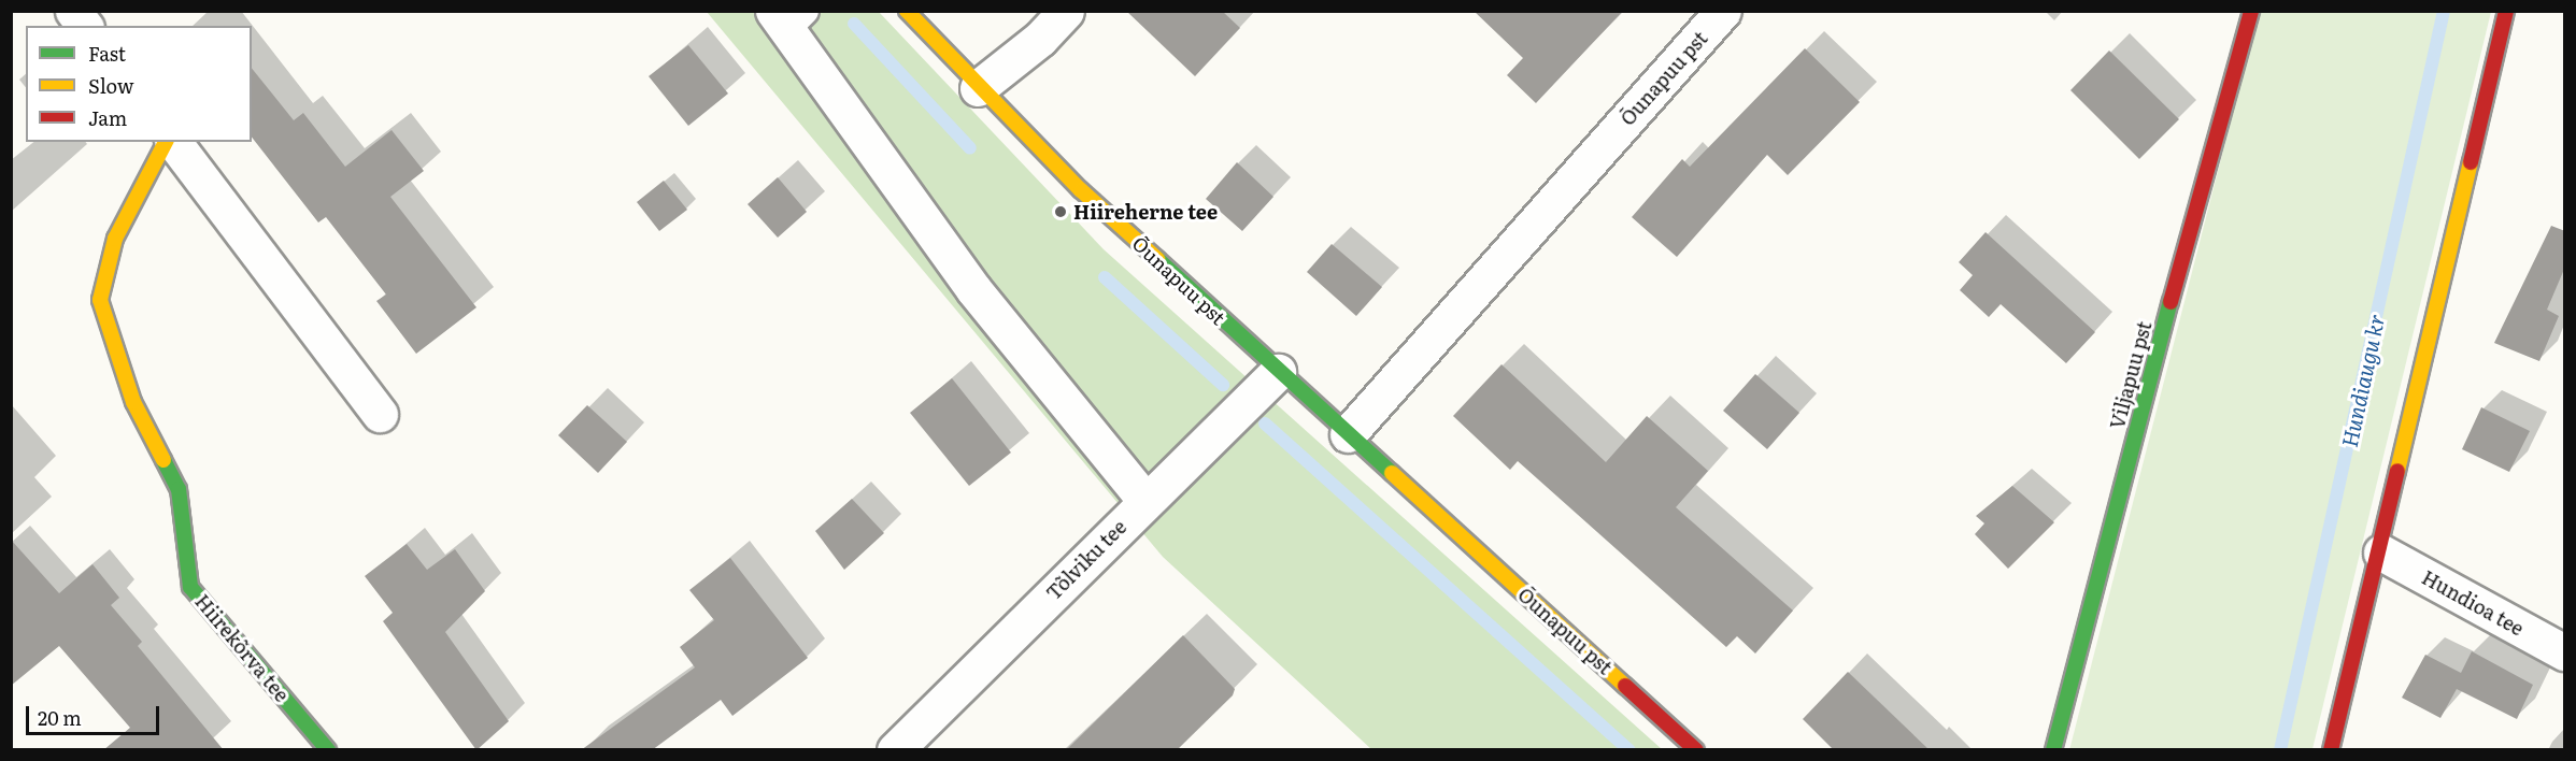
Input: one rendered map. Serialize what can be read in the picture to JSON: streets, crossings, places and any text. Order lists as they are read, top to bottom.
{
  "streets": {
    "street": [
      "Õunapuu pst",
      "Viljapuu pst",
      "Tõlviku tee",
      "Hundioa tee",
      "Hiirekõrva tee"
    ]
  },
  "crossings": [
    ["Õunapuu pst", "Tõlviku tee"]
  ],
  "water": ["Hundiaugu kr"],
  "places": ["Hiireherne tee"],
  "legend": ["Fast", "Slow", "Jam"],
  "scale_bar": "20 m"
}
